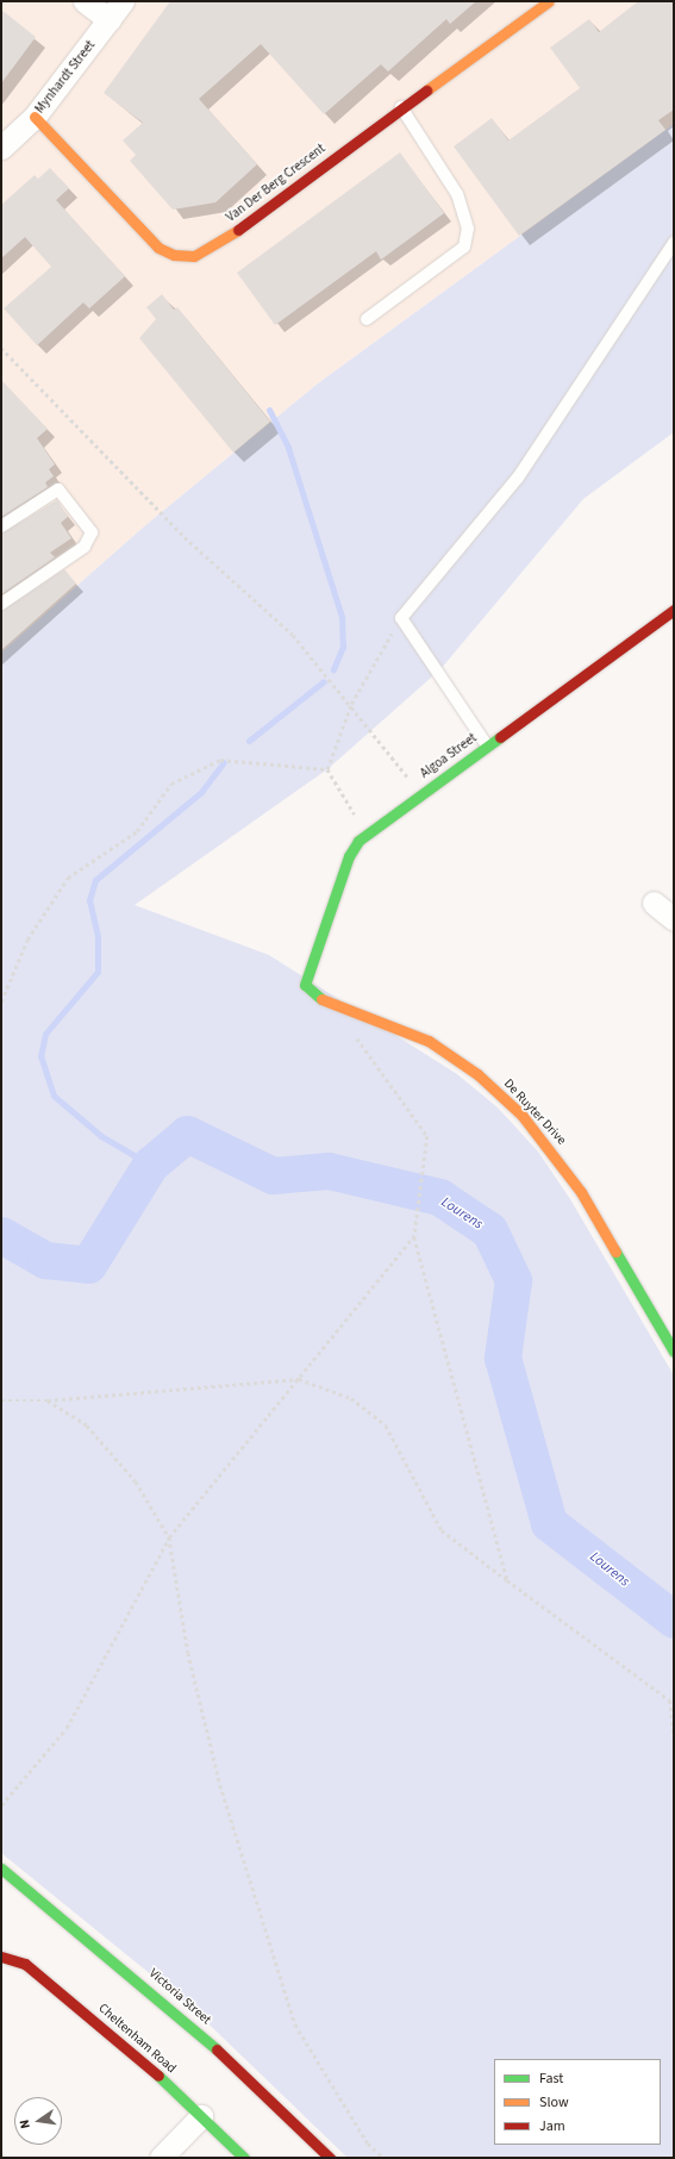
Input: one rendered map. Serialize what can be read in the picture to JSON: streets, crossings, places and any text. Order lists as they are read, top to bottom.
{
  "streets": {
    "street": [
      "Mynhardt Street",
      "Van Der Berg Crescent",
      "Algoa Street",
      "De Ruyter Drive",
      "Victoria Street",
      "Cheltenham Road"
    ]
  },
  "crossings": [
    ["Mynhardt Street", "Van Der Berg Crescent"],
    ["Algoa Street", "De Ruyter Drive"]
  ],
  "water": ["Lourens"],
  "legend": ["Fast", "Slow", "Jam"],
  "north": "left"
}
